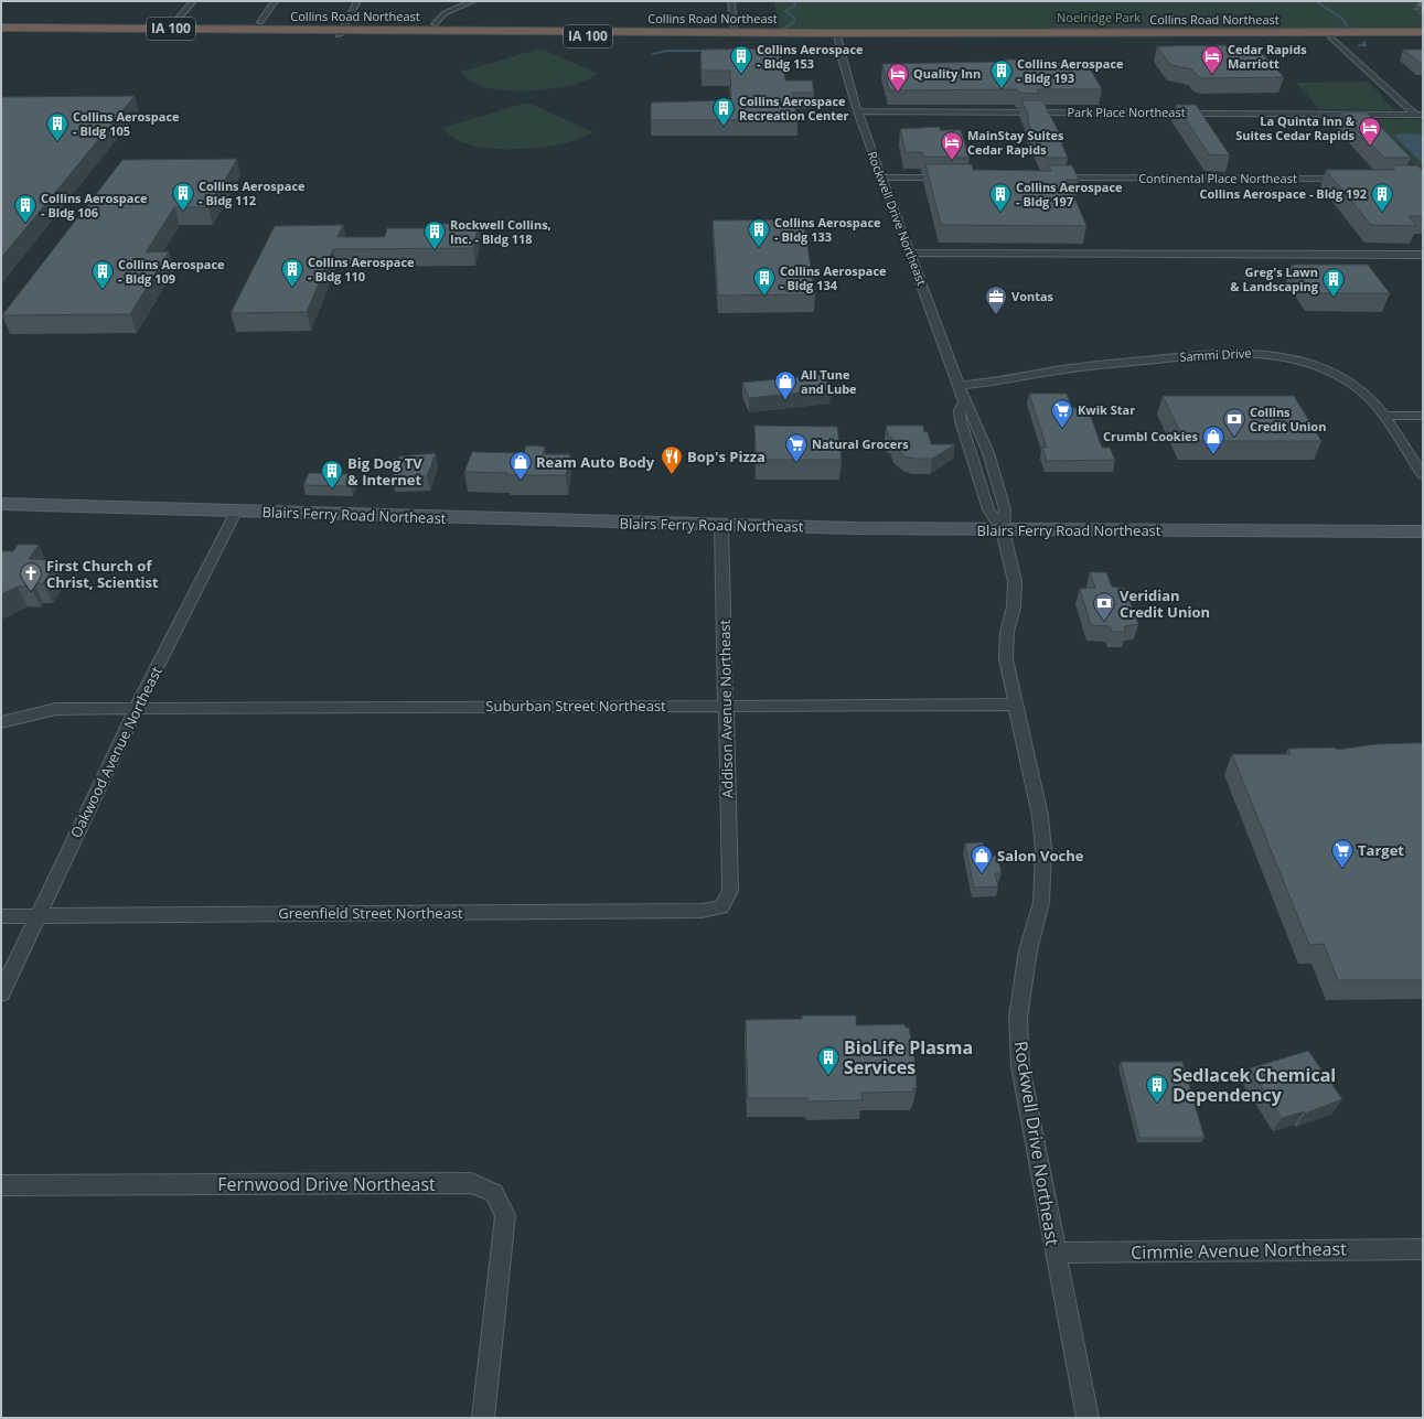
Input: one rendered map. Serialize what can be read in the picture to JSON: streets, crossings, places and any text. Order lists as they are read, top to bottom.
{
  "streets": {
    "highway": ["Collins Road Northeast", "IA 100"],
    "main road": ["Blairs Ferry Road Northeast"],
    "street": [
      "Park Place Northeast",
      "Continental Place Northeast",
      "Rockwell Drive Northeast",
      "Sammi Drive",
      "Suburban Street Northeast",
      "Addison Avenue Northeast",
      "Oakwood Avenue Northeast",
      "Greenfield Street Northeast",
      "Fernwood Drive Northeast",
      "Cimmie Avenue Northeast"
    ]
  },
  "crossings": [
    ["Collins Road Northeast", "Rockwell Drive Northeast"],
    ["Park Place Northeast", "Rockwell Drive Northeast"],
    ["Rockwell Drive Northeast", "Sammi Drive"],
    ["Rockwell Drive Northeast", "Blairs Ferry Road Northeast"],
    ["Rockwell Drive Northeast", "Suburban Street Northeast"],
    ["Rockwell Drive Northeast", "Cimmie Avenue Northeast"],
    ["Blairs Ferry Road Northeast", "Addison Avenue Northeast"],
    ["Blairs Ferry Road Northeast", "Oakwood Avenue Northeast"],
    ["Suburban Street Northeast", "Addison Avenue Northeast"],
    ["Suburban Street Northeast", "Oakwood Avenue Northeast"],
    ["Addison Avenue Northeast", "Greenfield Street Northeast"],
    ["Oakwood Avenue Northeast", "Greenfield Street Northeast"]
  ],
  "parks": ["Noelridge Park"],
  "places": {
    "building": [
      "Collins Aerospace - Bldg 153",
      "Collins Aerospace - Bldg 193",
      "Collins Aerospace Recreation Center",
      "Collins Aerospace - Bldg 105",
      "Collins Aerospace - Bldg 112",
      "Collins Aerospace - Bldg 197",
      "Collins Aerospace - Bldg 192",
      "Collins Aerospace - Bldg 106",
      "Collins Aerospace - Bldg 133",
      "Rockwell Collins, Inc. - Bldg 118",
      "Collins Aerospace - Bldg 110",
      "Collins Aerospace - Bldg 109",
      "Collins Aerospace - Bldg 134",
      "Greg's Lawn & Landscaping",
      "Big Dog TV & Internet",
      "BioLife Plasma Services",
      "Sedlacek Chemical Dependency"
    ],
    "hotel": [
      "Cedar Rapids Marriott",
      "Quality Inn",
      "La Quinta Inn & Suites Cedar Rapids",
      "MainStay Suites Cedar Rapids"
    ],
    "office": ["Vontas"],
    "shop": [
      "All Tune and Lube",
      "Crumbl Cookies",
      "Ream Auto Body",
      "Salon Voche"
    ],
    "supermarket": ["Kwik Star", "Natural Grocers", "Target"],
    "bank": ["Collins Credit Union", "Veridian Credit Union"],
    "restaurant": ["Bop's Pizza"],
    "church": ["First Church of Christ, Scientist"]
  }
}
